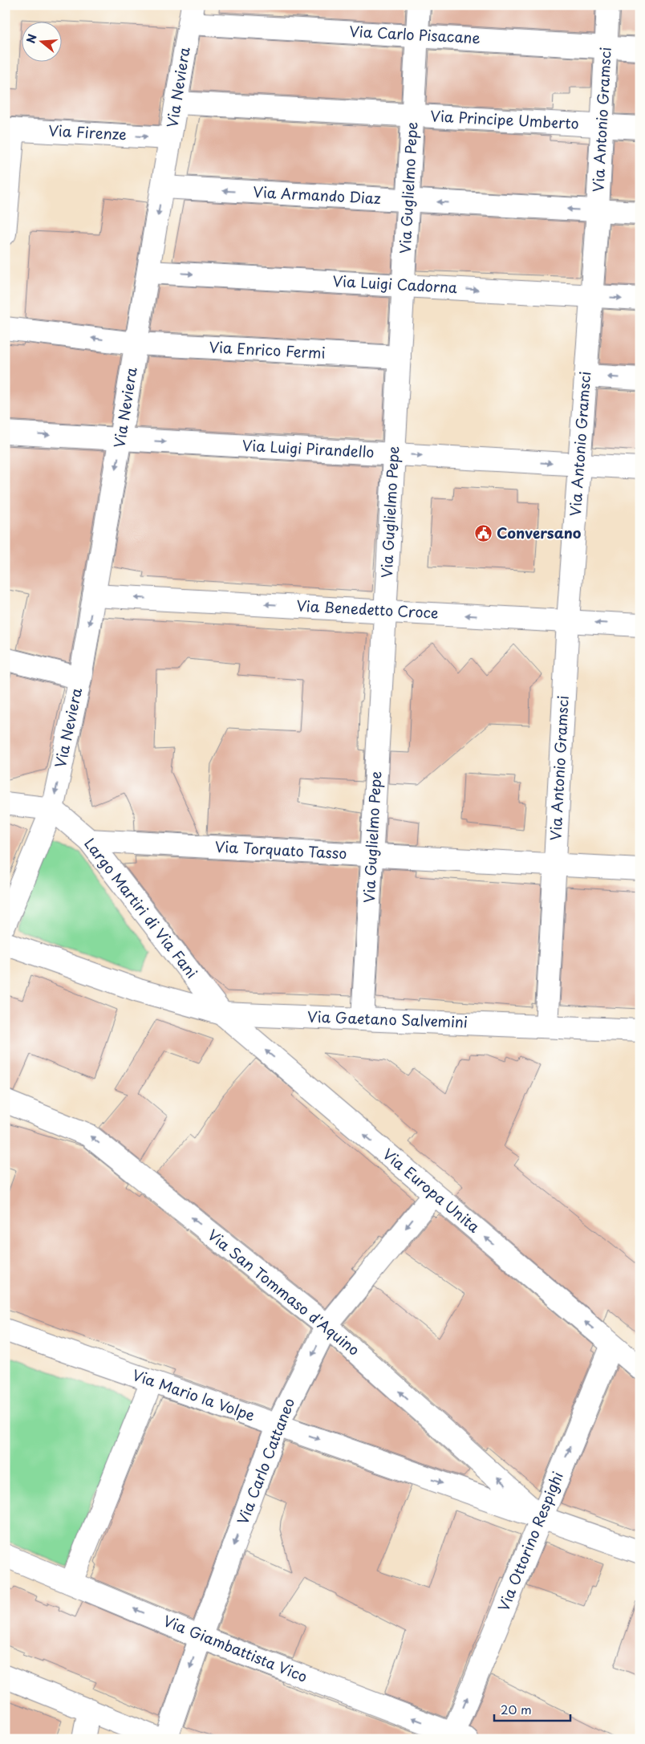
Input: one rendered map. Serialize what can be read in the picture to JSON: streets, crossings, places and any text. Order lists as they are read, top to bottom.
{
  "streets": {
    "street": [
      "Via Carlo Pisacane",
      "Via Neviera",
      "Via Antonio Gramsci",
      "Via Principe Umberto",
      "Via Firenze",
      "Via Guglielmo Pepe",
      "Via Armando Diaz",
      "Via Luigi Cadorna",
      "Via Enrico Fermi",
      "Via Luigi Pirandello",
      "Via Benedetto Croce",
      "Via Torquato Tasso",
      "Largo Martiri di Via Fani",
      "Via Gaetano Salvemini",
      "Via Europa Unita",
      "Via San Tommaso d'Aquino",
      "Via Mario la Volpe",
      "Via Carlo Cattaneo",
      "Via Ottorino Respighi",
      "Via Giambattista Vico"
    ]
  },
  "crossings": [
    ["Via Carlo Pisacane", "Via Neviera"],
    ["Via Carlo Pisacane", "Via Antonio Gramsci"],
    ["Via Carlo Pisacane", "Via Guglielmo Pepe"],
    ["Via Neviera", "Via Principe Umberto"],
    ["Via Neviera", "Via Firenze"],
    ["Via Neviera", "Via Armando Diaz"],
    ["Via Neviera", "Via Luigi Cadorna"],
    ["Via Neviera", "Via Enrico Fermi"],
    ["Via Neviera", "Via Luigi Pirandello"],
    ["Via Neviera", "Via Benedetto Croce"],
    ["Via Neviera", "Largo Martiri di Via Fani"],
    ["Via Antonio Gramsci", "Via Principe Umberto"],
    ["Via Antonio Gramsci", "Via Armando Diaz"],
    ["Via Antonio Gramsci", "Via Luigi Cadorna"],
    ["Via Antonio Gramsci", "Via Luigi Pirandello"],
    ["Via Antonio Gramsci", "Via Benedetto Croce"],
    ["Via Antonio Gramsci", "Via Torquato Tasso"],
    ["Via Antonio Gramsci", "Via Gaetano Salvemini"],
    ["Via Principe Umberto", "Via Guglielmo Pepe"],
    ["Via Guglielmo Pepe", "Via Armando Diaz"],
    ["Via Guglielmo Pepe", "Via Luigi Cadorna"],
    ["Via Guglielmo Pepe", "Via Enrico Fermi"],
    ["Via Guglielmo Pepe", "Via Luigi Pirandello"],
    ["Via Guglielmo Pepe", "Via Benedetto Croce"],
    ["Via Guglielmo Pepe", "Via Torquato Tasso"],
    ["Via Guglielmo Pepe", "Via Gaetano Salvemini"],
    ["Via Torquato Tasso", "Largo Martiri di Via Fani"],
    ["Largo Martiri di Via Fani", "Via Gaetano Salvemini"],
    ["Largo Martiri di Via Fani", "Via Europa Unita"],
    ["Via Gaetano Salvemini", "Via Europa Unita"],
    ["Via Europa Unita", "Via Carlo Cattaneo"],
    ["Via Europa Unita", "Via Ottorino Respighi"],
    ["Via San Tommaso d'Aquino", "Via Mario la Volpe"],
    ["Via San Tommaso d'Aquino", "Via Carlo Cattaneo"],
    ["Via San Tommaso d'Aquino", "Via Ottorino Respighi"],
    ["Via Mario la Volpe", "Via Carlo Cattaneo"],
    ["Via Mario la Volpe", "Via Ottorino Respighi"],
    ["Via Carlo Cattaneo", "Via Giambattista Vico"],
    ["Via Ottorino Respighi", "Via Giambattista Vico"]
  ],
  "one_way": [
    "Via Neviera",
    "Via Firenze",
    "Via Armando Diaz",
    "Via Luigi Cadorna",
    "Via Luigi Pirandello",
    "Via Benedetto Croce",
    "Via Europa Unita",
    "Via San Tommaso d'Aquino",
    "Via Mario la Volpe",
    "Via Ottorino Respighi"
  ],
  "places": {
    "public building": ["Conversano"]
  },
  "scale_bar": "20 m",
  "north": "left"
}
